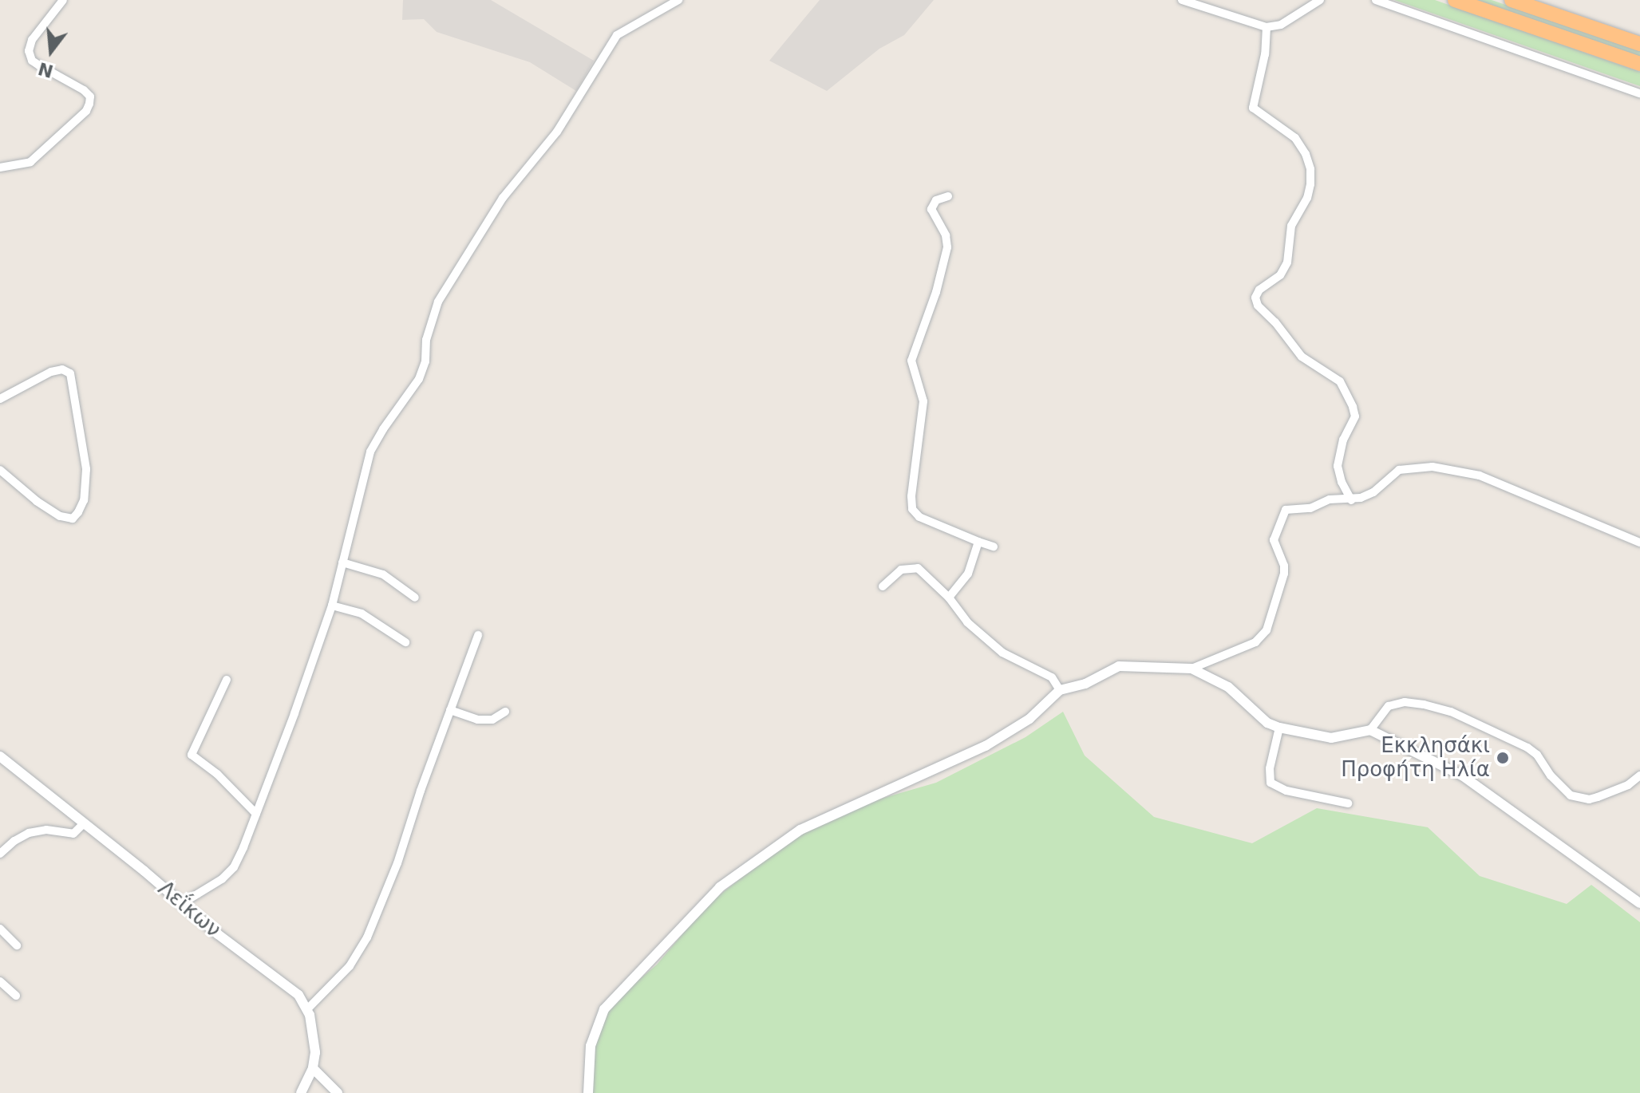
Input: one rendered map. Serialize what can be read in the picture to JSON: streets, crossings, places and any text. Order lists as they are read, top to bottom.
{
  "streets": {
    "street": ["Λεΐκων"]
  },
  "places": ["Εκκλησάκι Προφήτη Ηλία"],
  "north": "bottom"
}
